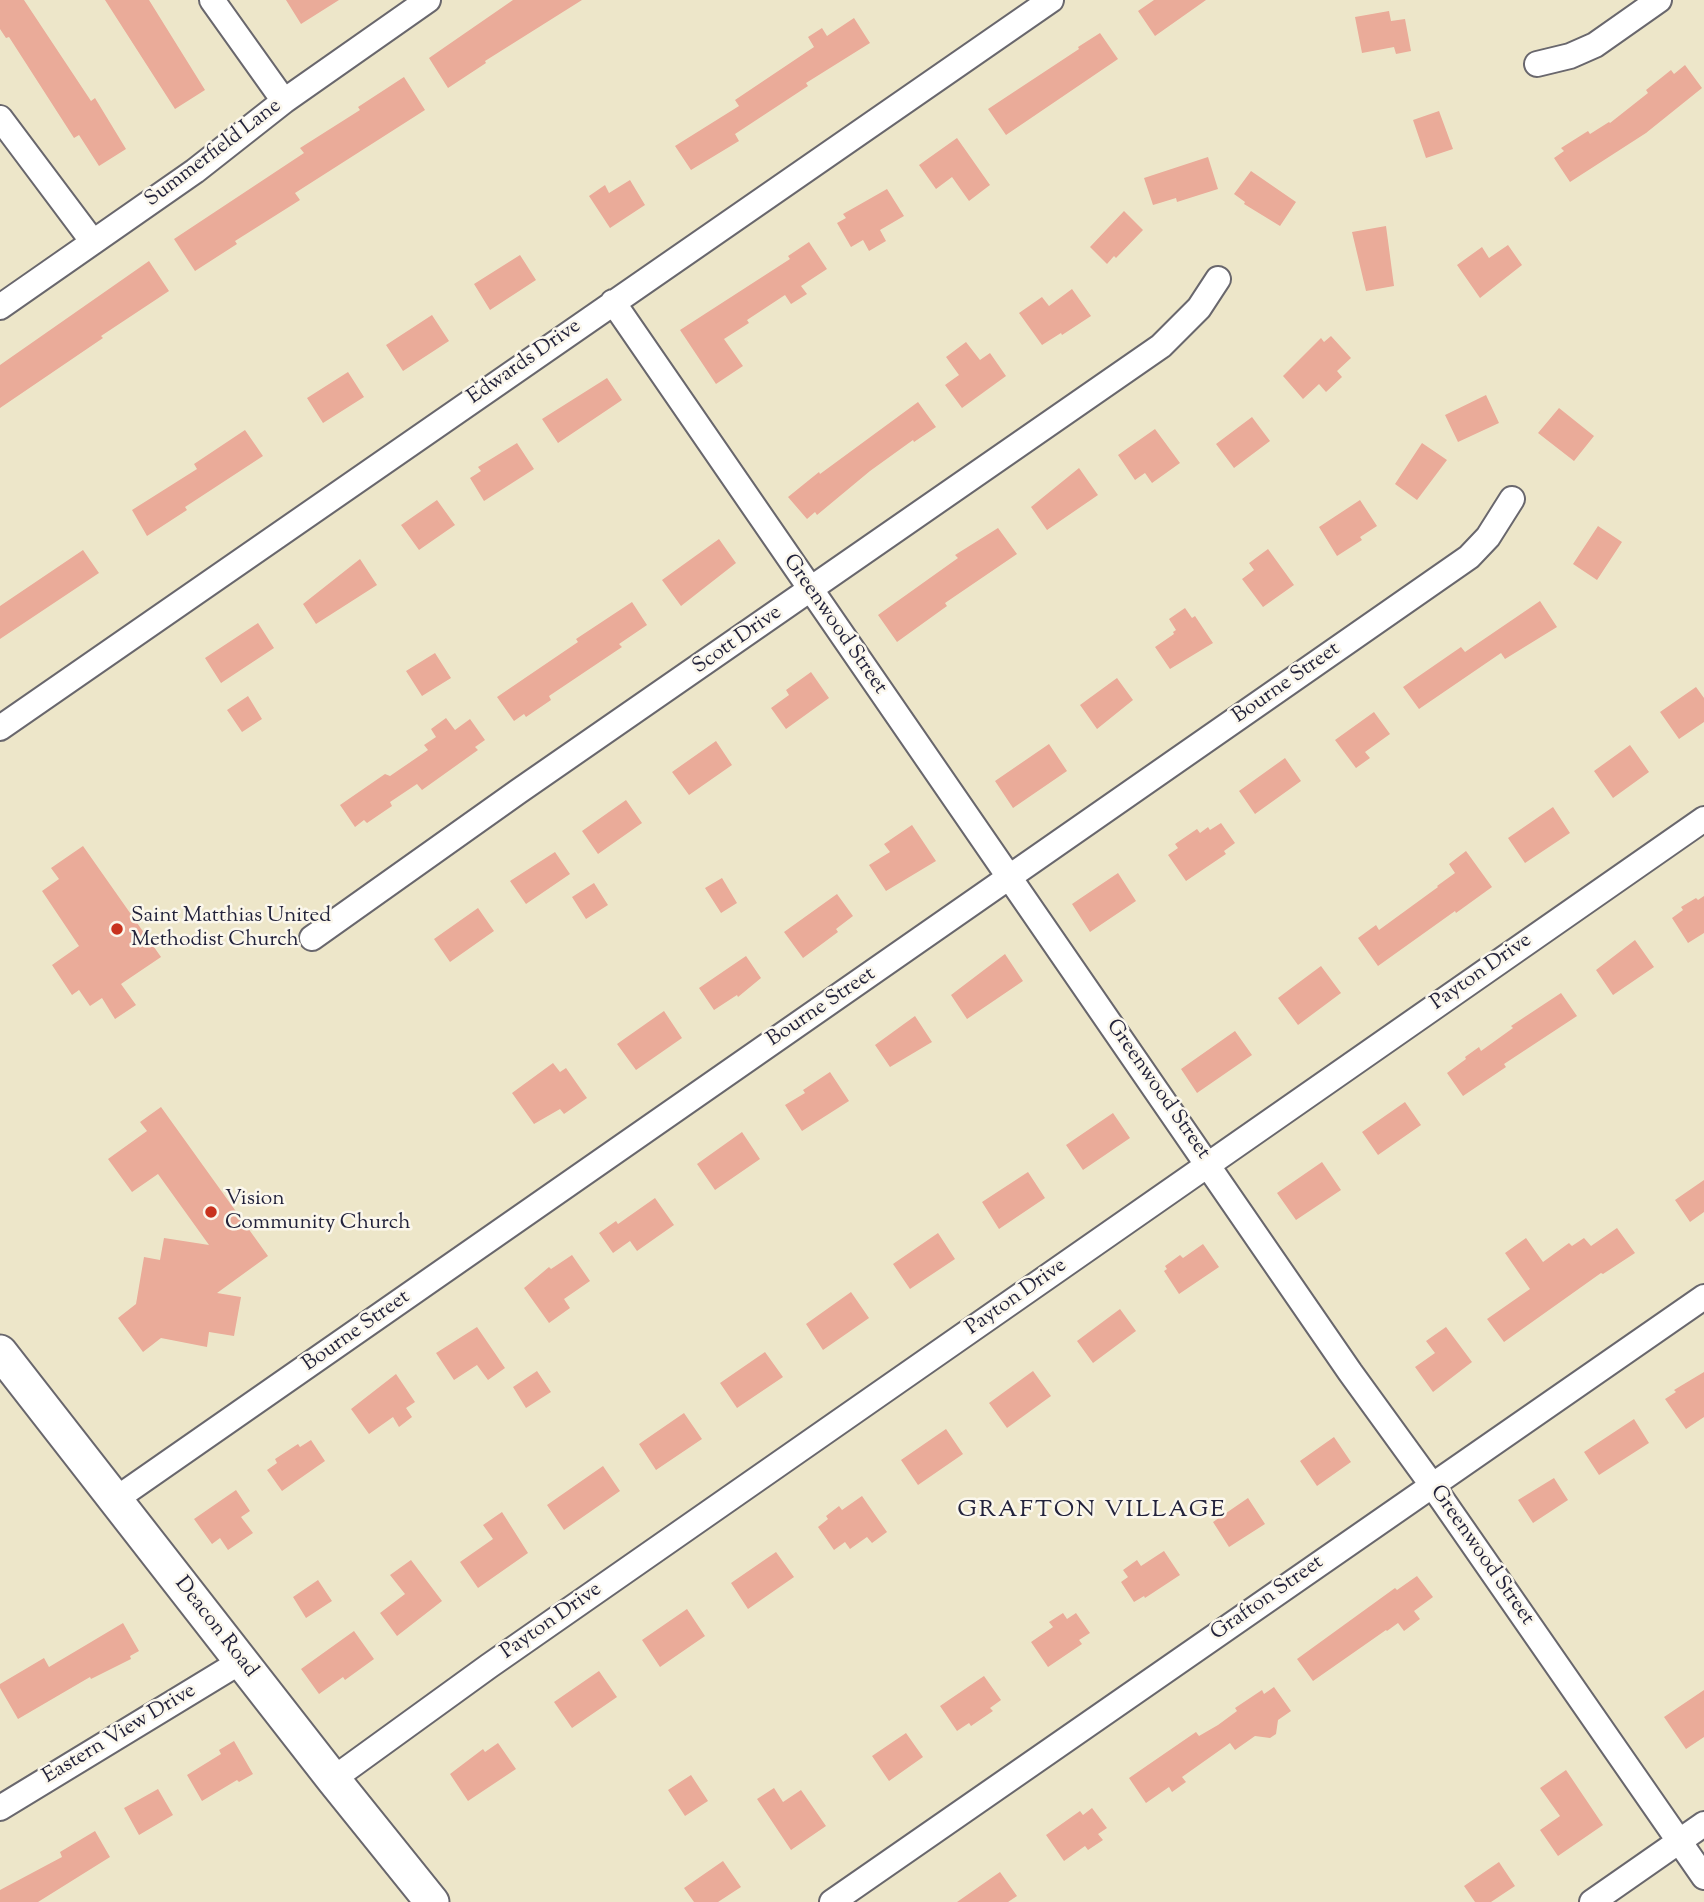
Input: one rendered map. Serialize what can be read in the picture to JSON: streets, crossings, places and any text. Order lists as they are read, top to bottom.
{
  "streets": {
    "main road": ["Deacon Road"],
    "street": [
      "Summerfield Lane",
      "Edwards Drive",
      "Greenwood Street",
      "Scott Drive",
      "Bourne Street",
      "Payton Drive",
      "Grafton Street",
      "Eastern View Drive"
    ]
  },
  "crossings": [
    ["Edwards Drive", "Greenwood Street"],
    ["Greenwood Street", "Scott Drive"],
    ["Greenwood Street", "Bourne Street"],
    ["Greenwood Street", "Payton Drive"],
    ["Greenwood Street", "Grafton Street"],
    ["Bourne Street", "Deacon Road"],
    ["Payton Drive", "Deacon Road"],
    ["Deacon Road", "Eastern View Drive"]
  ],
  "districts": ["GRAFTON VILLAGE"],
  "places": ["Saint Matthias United Methodist Church", "Vision Community Church"]
}
